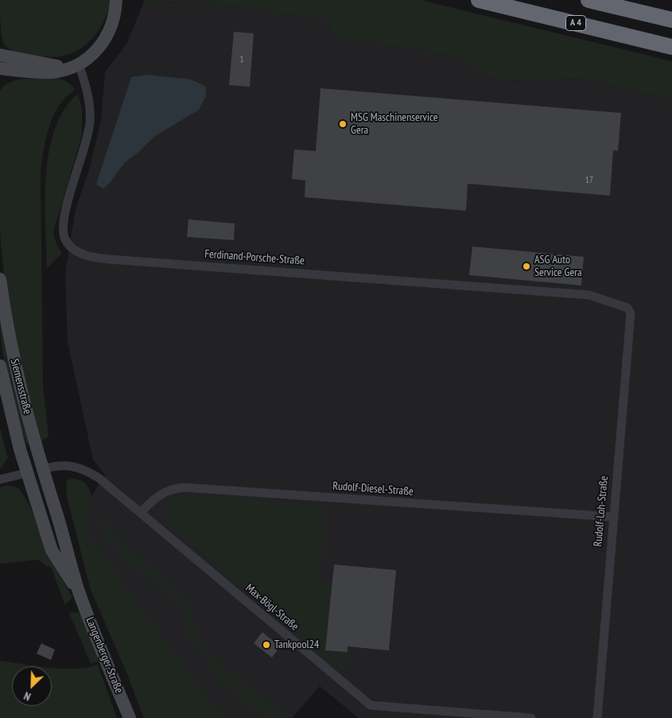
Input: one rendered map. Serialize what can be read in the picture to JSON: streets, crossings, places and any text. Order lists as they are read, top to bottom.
{
  "streets": {
    "highway": ["A 4"],
    "main road": ["Siemensstraße", "Langenberger Straße"],
    "street": [
      "Ferdinand-Porsche-Straße",
      "Rudolf-Diesel-Straße",
      "Rudolf-Loh-Straße",
      "Max-Bögl-Straße"
    ]
  },
  "crossings": [
    ["Ferdinand-Porsche-Straße", "Rudolf-Loh-Straße"],
    ["Siemensstraße", "Max-Bögl-Straße"],
    ["Siemensstraße", "Langenberger Straße"],
    ["Rudolf-Diesel-Straße", "Rudolf-Loh-Straße"],
    ["Rudolf-Diesel-Straße", "Max-Bögl-Straße"],
    ["Max-Bögl-Straße", "Langenberger Straße"]
  ],
  "places": ["MSG Maschinenservice Gera", "ASG Auto Service Gera", "Tankpool24"],
  "house_numbers": ["1", "17"],
  "north": "bottom left"
}
